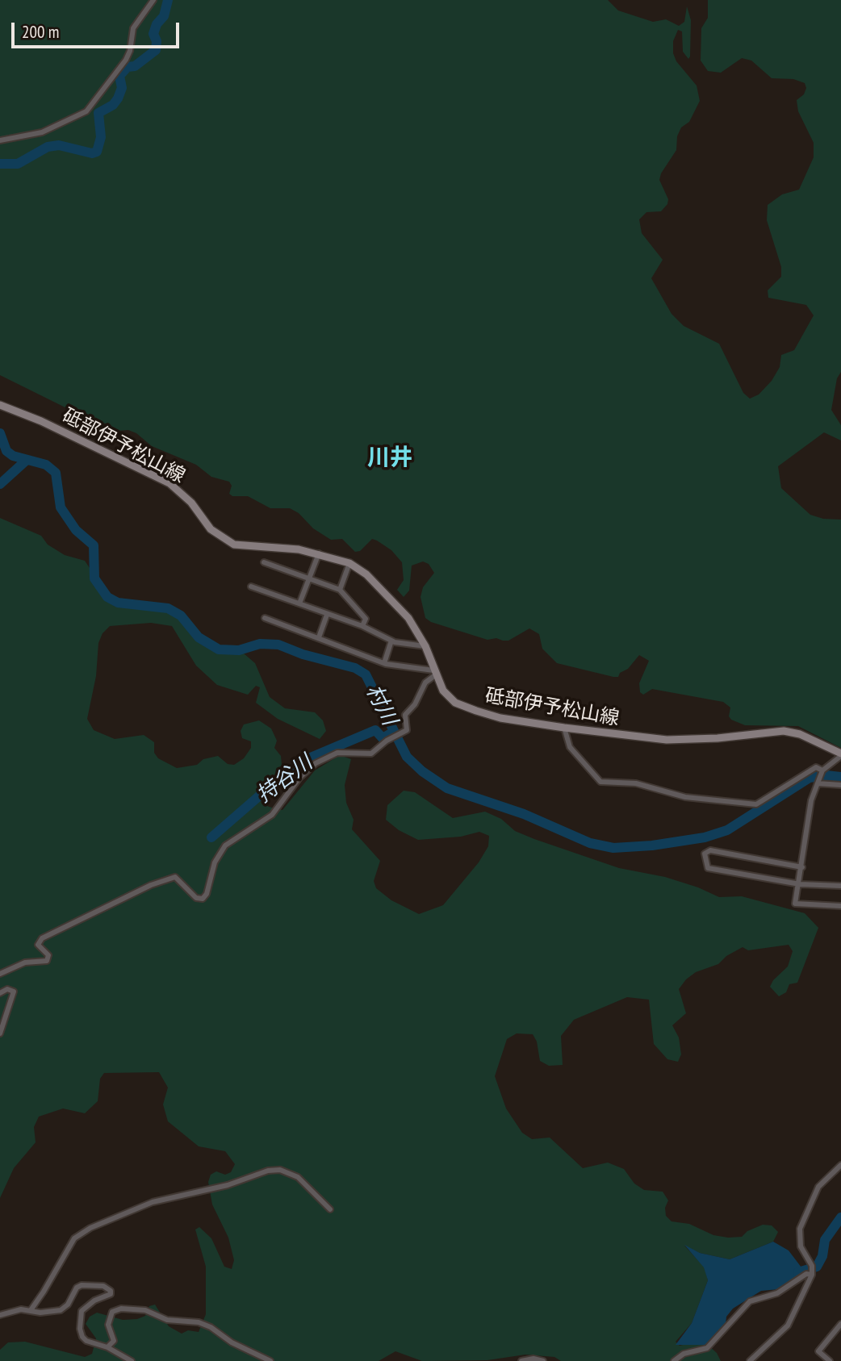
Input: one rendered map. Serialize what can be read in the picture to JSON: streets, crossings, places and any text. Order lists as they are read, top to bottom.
{
  "streets": {
    "main road": ["砥部伊予松山線"]
  },
  "districts": ["川井"],
  "water": ["村川", "持谷川"],
  "scale_bar": "200 m"
}
